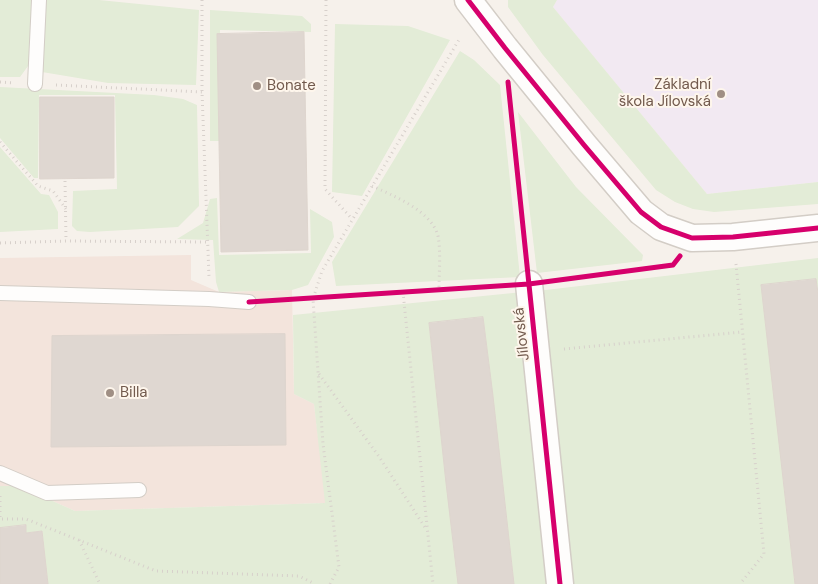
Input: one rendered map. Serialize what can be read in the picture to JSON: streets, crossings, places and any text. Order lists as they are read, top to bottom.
{
  "streets": {
    "street": ["Jílovská"]
  },
  "places": ["Bonate", "Základní škola Jílovská", "Billa"]
}
